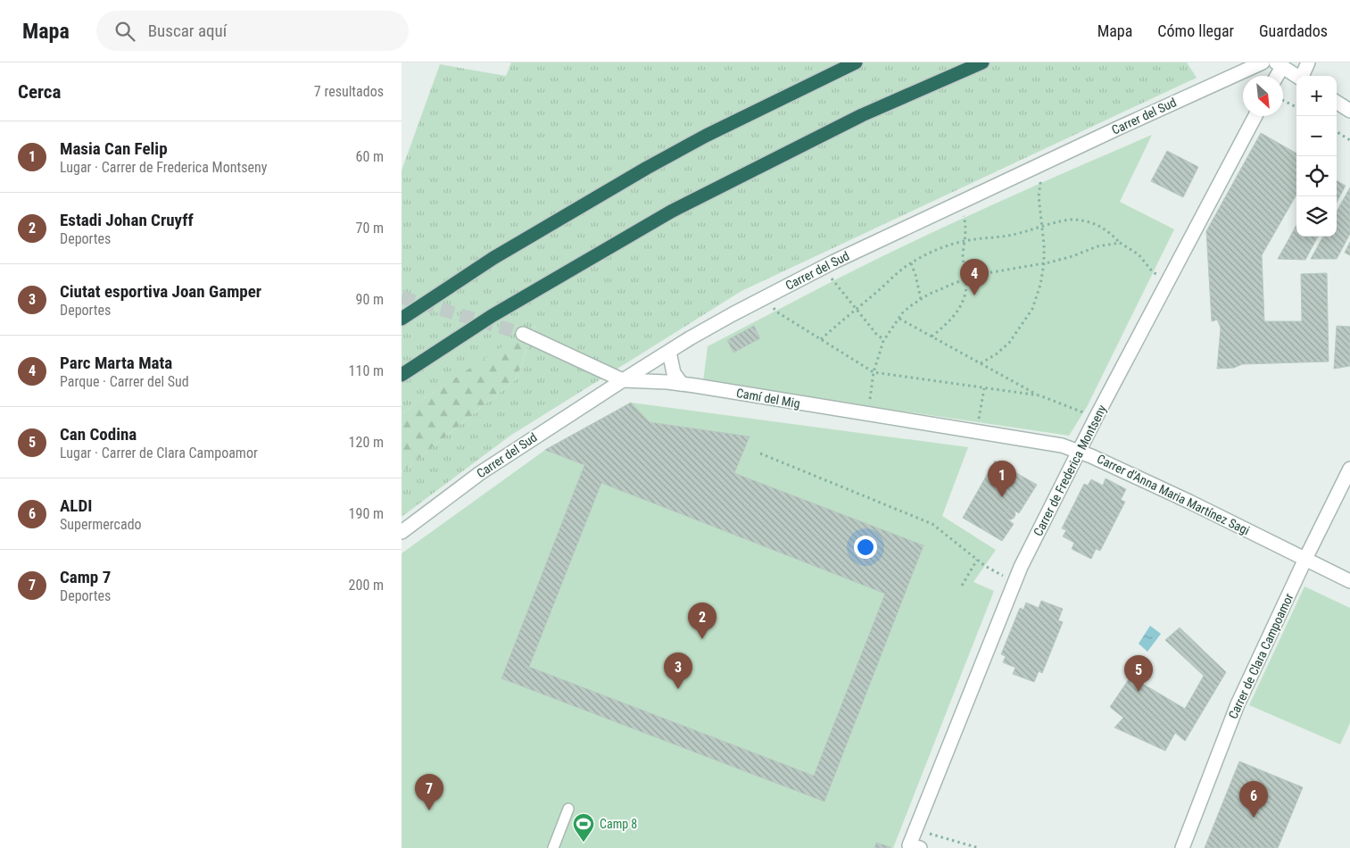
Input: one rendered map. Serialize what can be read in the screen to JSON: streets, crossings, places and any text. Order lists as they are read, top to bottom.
{
  "streets": {
    "street": [
      "Carrer del Sud",
      "Camí del Mig",
      "Carrer de Frederica Montseny",
      "Carrer d'Anna Maria Martínez Sagi",
      "Carrer de Clara Campoamor"
    ]
  },
  "crossings": [
    ["Carrer del Sud", "Camí del Mig"],
    ["Camí del Mig", "Carrer d'Anna Maria Martínez Sagi"],
    ["Carrer de Frederica Montseny", "Carrer d'Anna Maria Martínez Sagi"],
    ["Carrer d'Anna Maria Martínez Sagi", "Carrer de Clara Campoamor"]
  ],
  "places": {
    "sports": ["Camp 8"]
  },
  "north": "bottom right",
  "page": {
    "header": "Mapa",
    "search": "Buscar aquí",
    "nav": ["Mapa", "Cómo llegar", "Guardados"],
    "heading": ["Cerca", "7 resultados"],
    "map_buttons": ["+", "−"],
    "list": [
      {
        "mark": "1",
        "name": "Masia Can Felip",
        "note": "Lugar · Carrer de Frederica Montseny",
        "value": "60 m"
      },
      {
        "mark": "2",
        "name": "Estadi Johan Cruyff",
        "note": "Deportes",
        "value": "70 m"
      },
      {
        "mark": "3",
        "name": "Ciutat esportiva Joan Gamper",
        "note": "Deportes",
        "value": "90 m"
      },
      {
        "mark": "4",
        "name": "Parc Marta Mata",
        "note": "Parque · Carrer del Sud",
        "value": "110 m"
      },
      {
        "mark": "5",
        "name": "Can Codina",
        "note": "Lugar · Carrer de Clara Campoamor",
        "value": "120 m"
      },
      {
        "mark": "6",
        "name": "ALDI",
        "note": "Supermercado",
        "value": "190 m"
      },
      {
        "mark": "7",
        "name": "Camp 7",
        "note": "Deportes",
        "value": "200 m"
      }
    ],
    "pins": [
      "4",
      "1",
      "2",
      "3",
      "5",
      "7",
      "6"
    ]
  }
}
